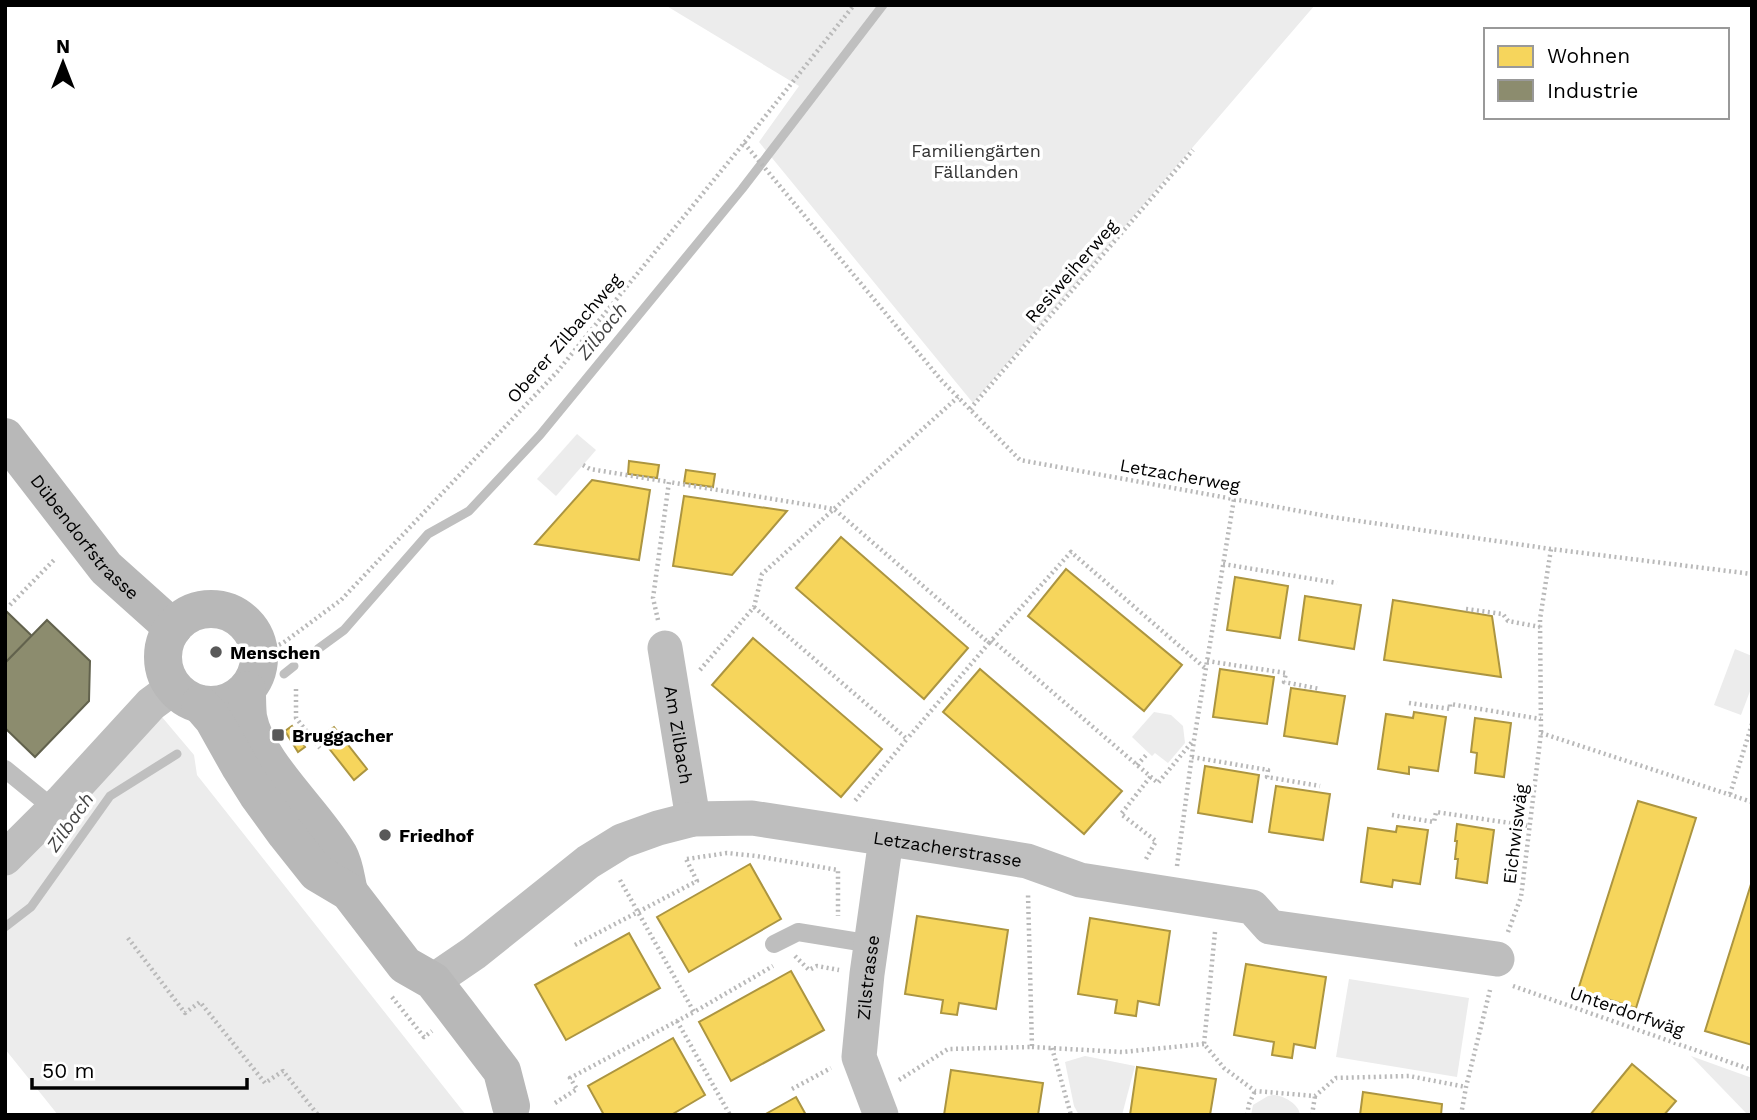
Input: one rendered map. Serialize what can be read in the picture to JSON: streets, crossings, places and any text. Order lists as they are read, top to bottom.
{
  "streets": {
    "main road": ["Dübendorfstrasse"],
    "street": ["Am Zilbach", "Letzacherstrasse", "Zilstrasse"],
    "path": [
      "Resiweiherweg",
      "Oberer Zilbachweg",
      "Letzacherweg",
      "Eichwiswäg",
      "Unterdorfwäg"
    ]
  },
  "crossings": [
    ["Resiweiherweg", "Letzacherweg"],
    ["Oberer Zilbachweg", "Letzacherweg"],
    ["Oberer Zilbachweg", "Dübendorfstrasse"],
    ["Letzacherweg", "Eichwiswäg"],
    ["Am Zilbach", "Letzacherstrasse"],
    ["Eichwiswäg", "Letzacherstrasse"],
    ["Eichwiswäg", "Unterdorfwäg"],
    ["Letzacherstrasse", "Zilstrasse"],
    ["Letzacherstrasse", "Unterdorfwäg"]
  ],
  "water": ["Zilbach"],
  "parks": ["Familiengärten Fällanden"],
  "places": {
    "other": ["Menschen", "Friedhof"],
    "transit": ["Bruggacher"]
  },
  "legend": ["Wohnen", "Industrie"],
  "scale_bar": "50 m",
  "north": "top"
}
